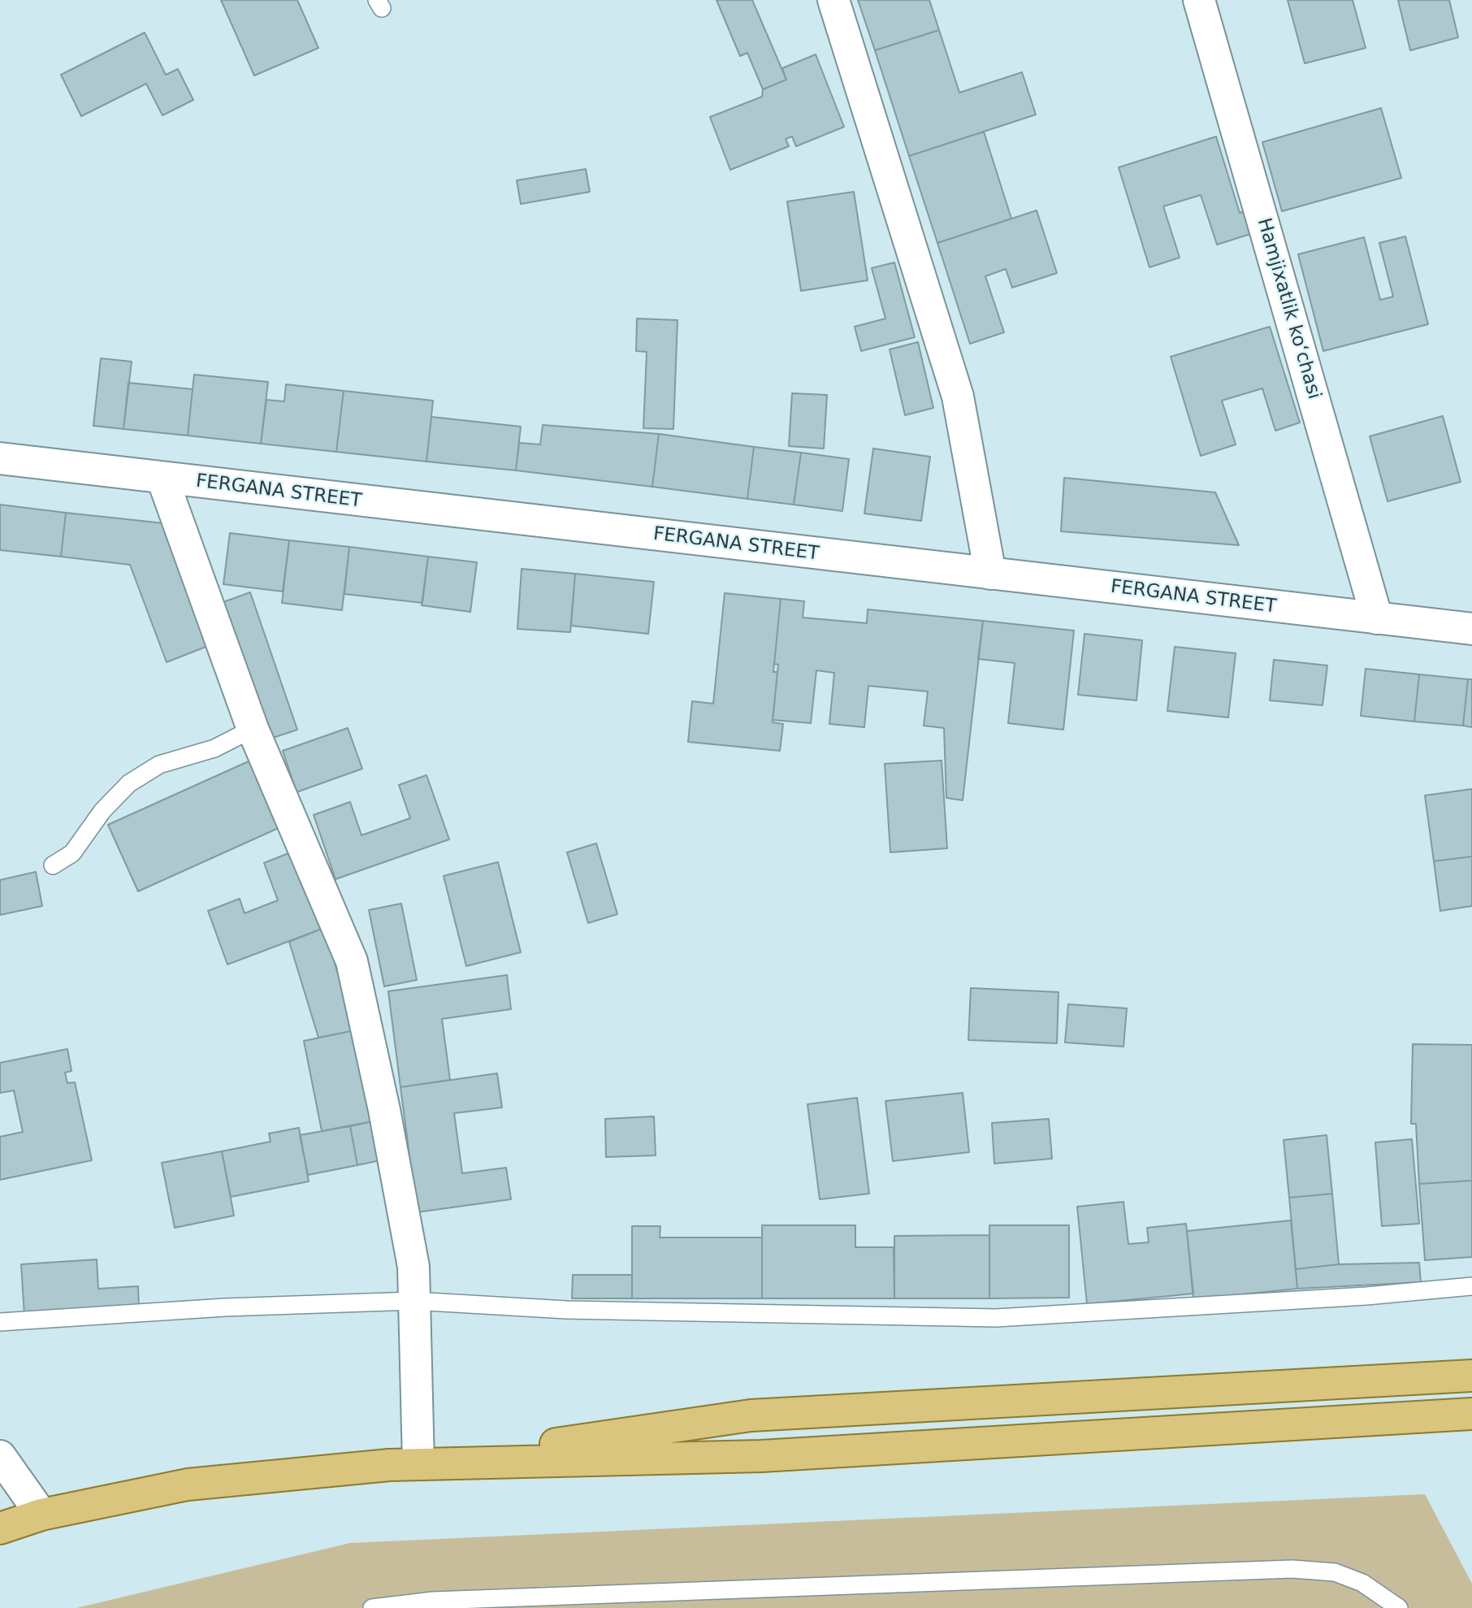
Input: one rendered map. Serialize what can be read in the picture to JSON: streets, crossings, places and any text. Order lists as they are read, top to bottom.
{
  "streets": {
    "street": ["Hamjixatlik koʻchasi", "FERGANA STREET"]
  },
  "crossings": [
    ["Hamjixatlik koʻchasi", "FERGANA STREET"]
  ]
}
